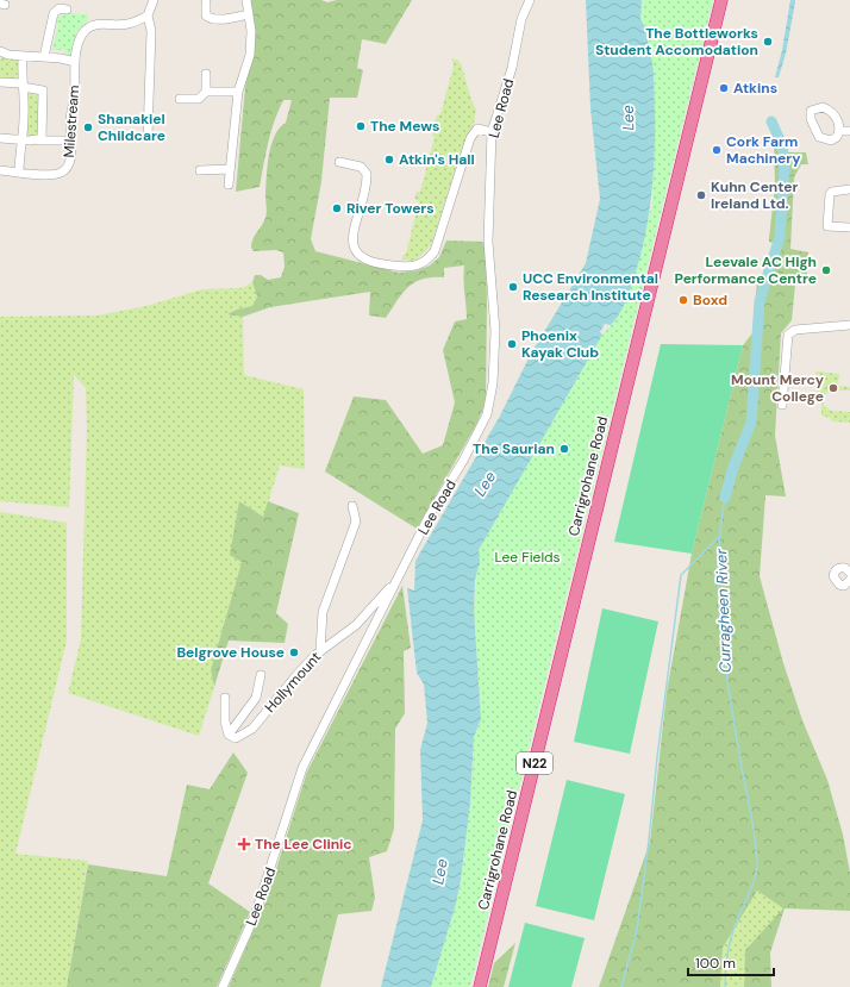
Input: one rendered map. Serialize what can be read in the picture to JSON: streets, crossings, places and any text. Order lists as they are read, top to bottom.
{
  "streets": {
    "highway": ["Carrigrohane Road", "N22"],
    "street": ["Lee Road", "Milestream", "Hollymount"]
  },
  "crossings": [
    ["Lee Road", "Hollymount"]
  ],
  "water": ["Lee", "Curragheen River"],
  "parks": ["Lee Fields"],
  "places": {
    "other": [
      "The Bottleworks Student Accomodation",
      "Atkins",
      "The Mews",
      "Shanakiel Childcare",
      "Cork Farm Machinery",
      "Atkin's Hall",
      "Kuhn Center Ireland Ltd.",
      "River Towers",
      "Leevale AC High Performance Centre",
      "UCC Environmental Research Institute",
      "Boxd",
      "Phoenix Kayak Club",
      "Mount Mercy College",
      "The Saurian",
      "Belgrove House"
    ],
    "health": ["The Lee Clinic"]
  },
  "scale_bar": "100 m"
}
